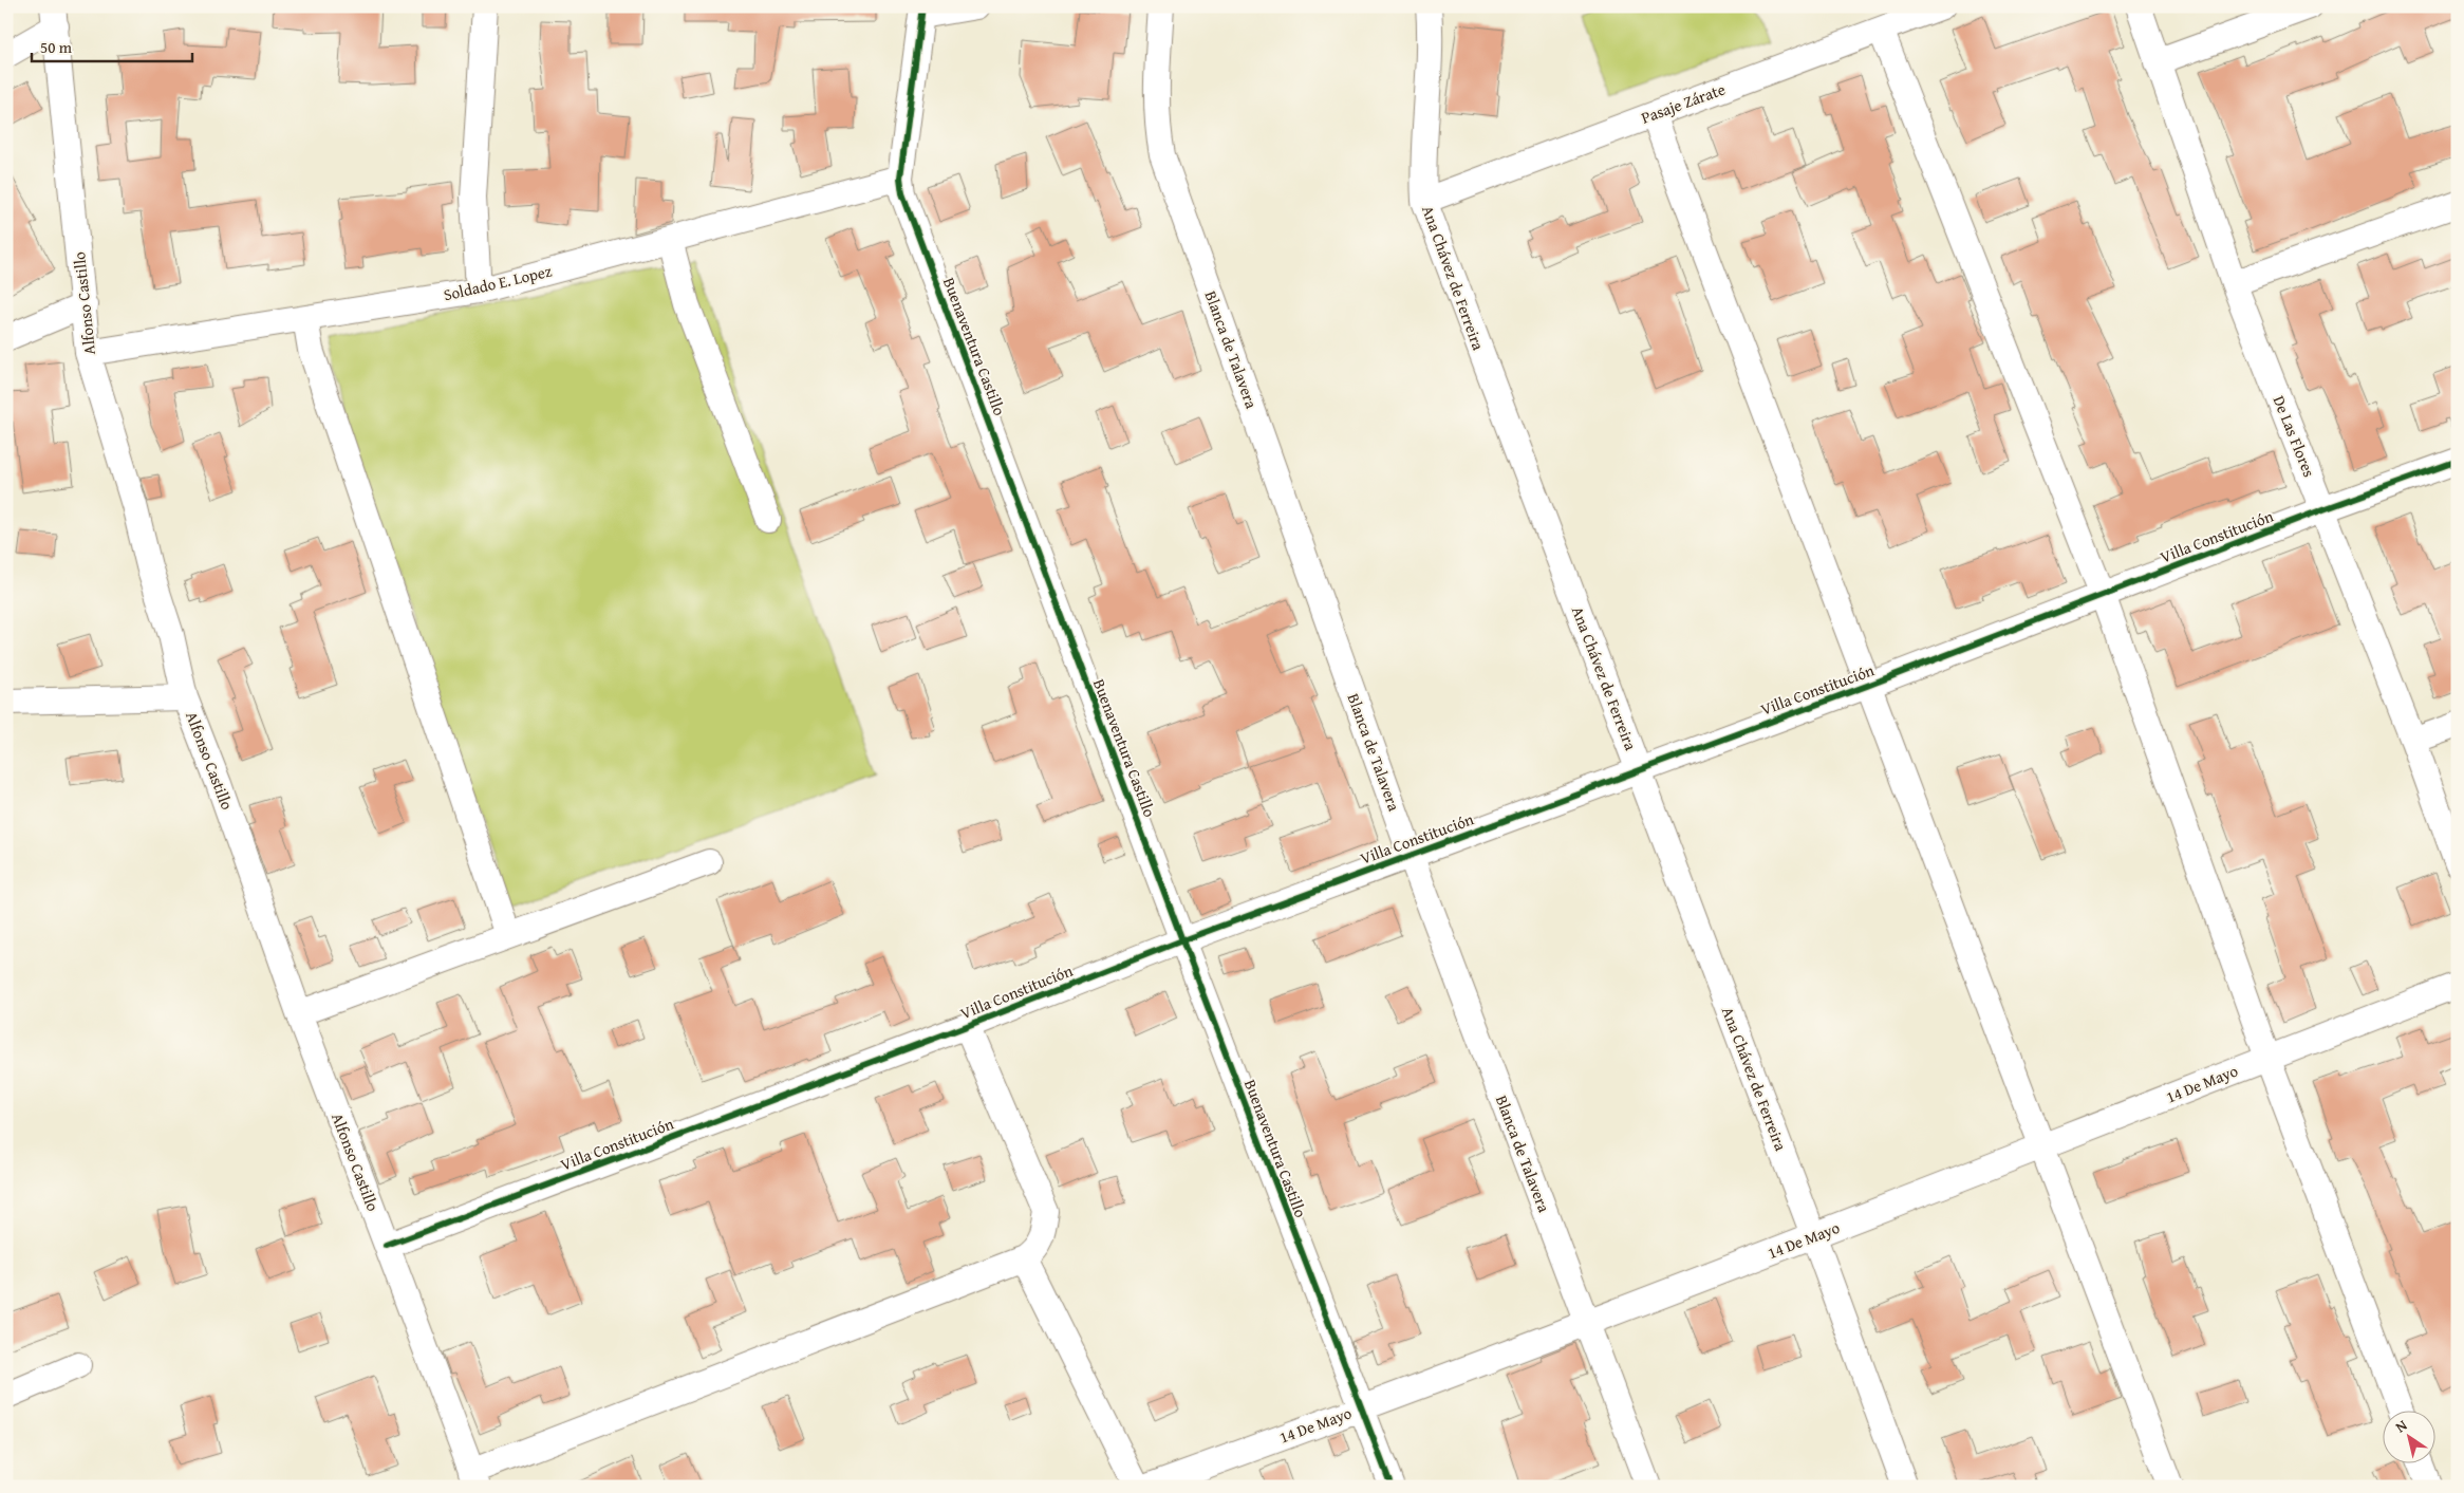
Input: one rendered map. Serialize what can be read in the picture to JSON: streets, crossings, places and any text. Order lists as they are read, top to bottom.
{
  "streets": {
    "street": [
      "Pasaje Zárate",
      "Ana Chávez de Ferreira",
      "Soldado E. Lopez",
      "Alfonso Castillo",
      "Buenaventura Castillo",
      "Blanca de Talavera",
      "De Las Flores",
      "Villa Constitución",
      "14 De Mayo"
    ]
  },
  "crossings": [
    ["Pasaje Zárate", "Ana Chávez de Ferreira"],
    ["Ana Chávez de Ferreira", "Villa Constitución"],
    ["Ana Chávez de Ferreira", "14 De Mayo"],
    ["Soldado E. Lopez", "Alfonso Castillo"],
    ["Soldado E. Lopez", "Buenaventura Castillo"],
    ["Alfonso Castillo", "Villa Constitución"],
    ["Buenaventura Castillo", "Villa Constitución"],
    ["Buenaventura Castillo", "14 De Mayo"],
    ["Blanca de Talavera", "Villa Constitución"],
    ["Blanca de Talavera", "14 De Mayo"],
    ["De Las Flores", "Villa Constitución"]
  ],
  "scale_bar": "50 m",
  "north": "top left"
}
